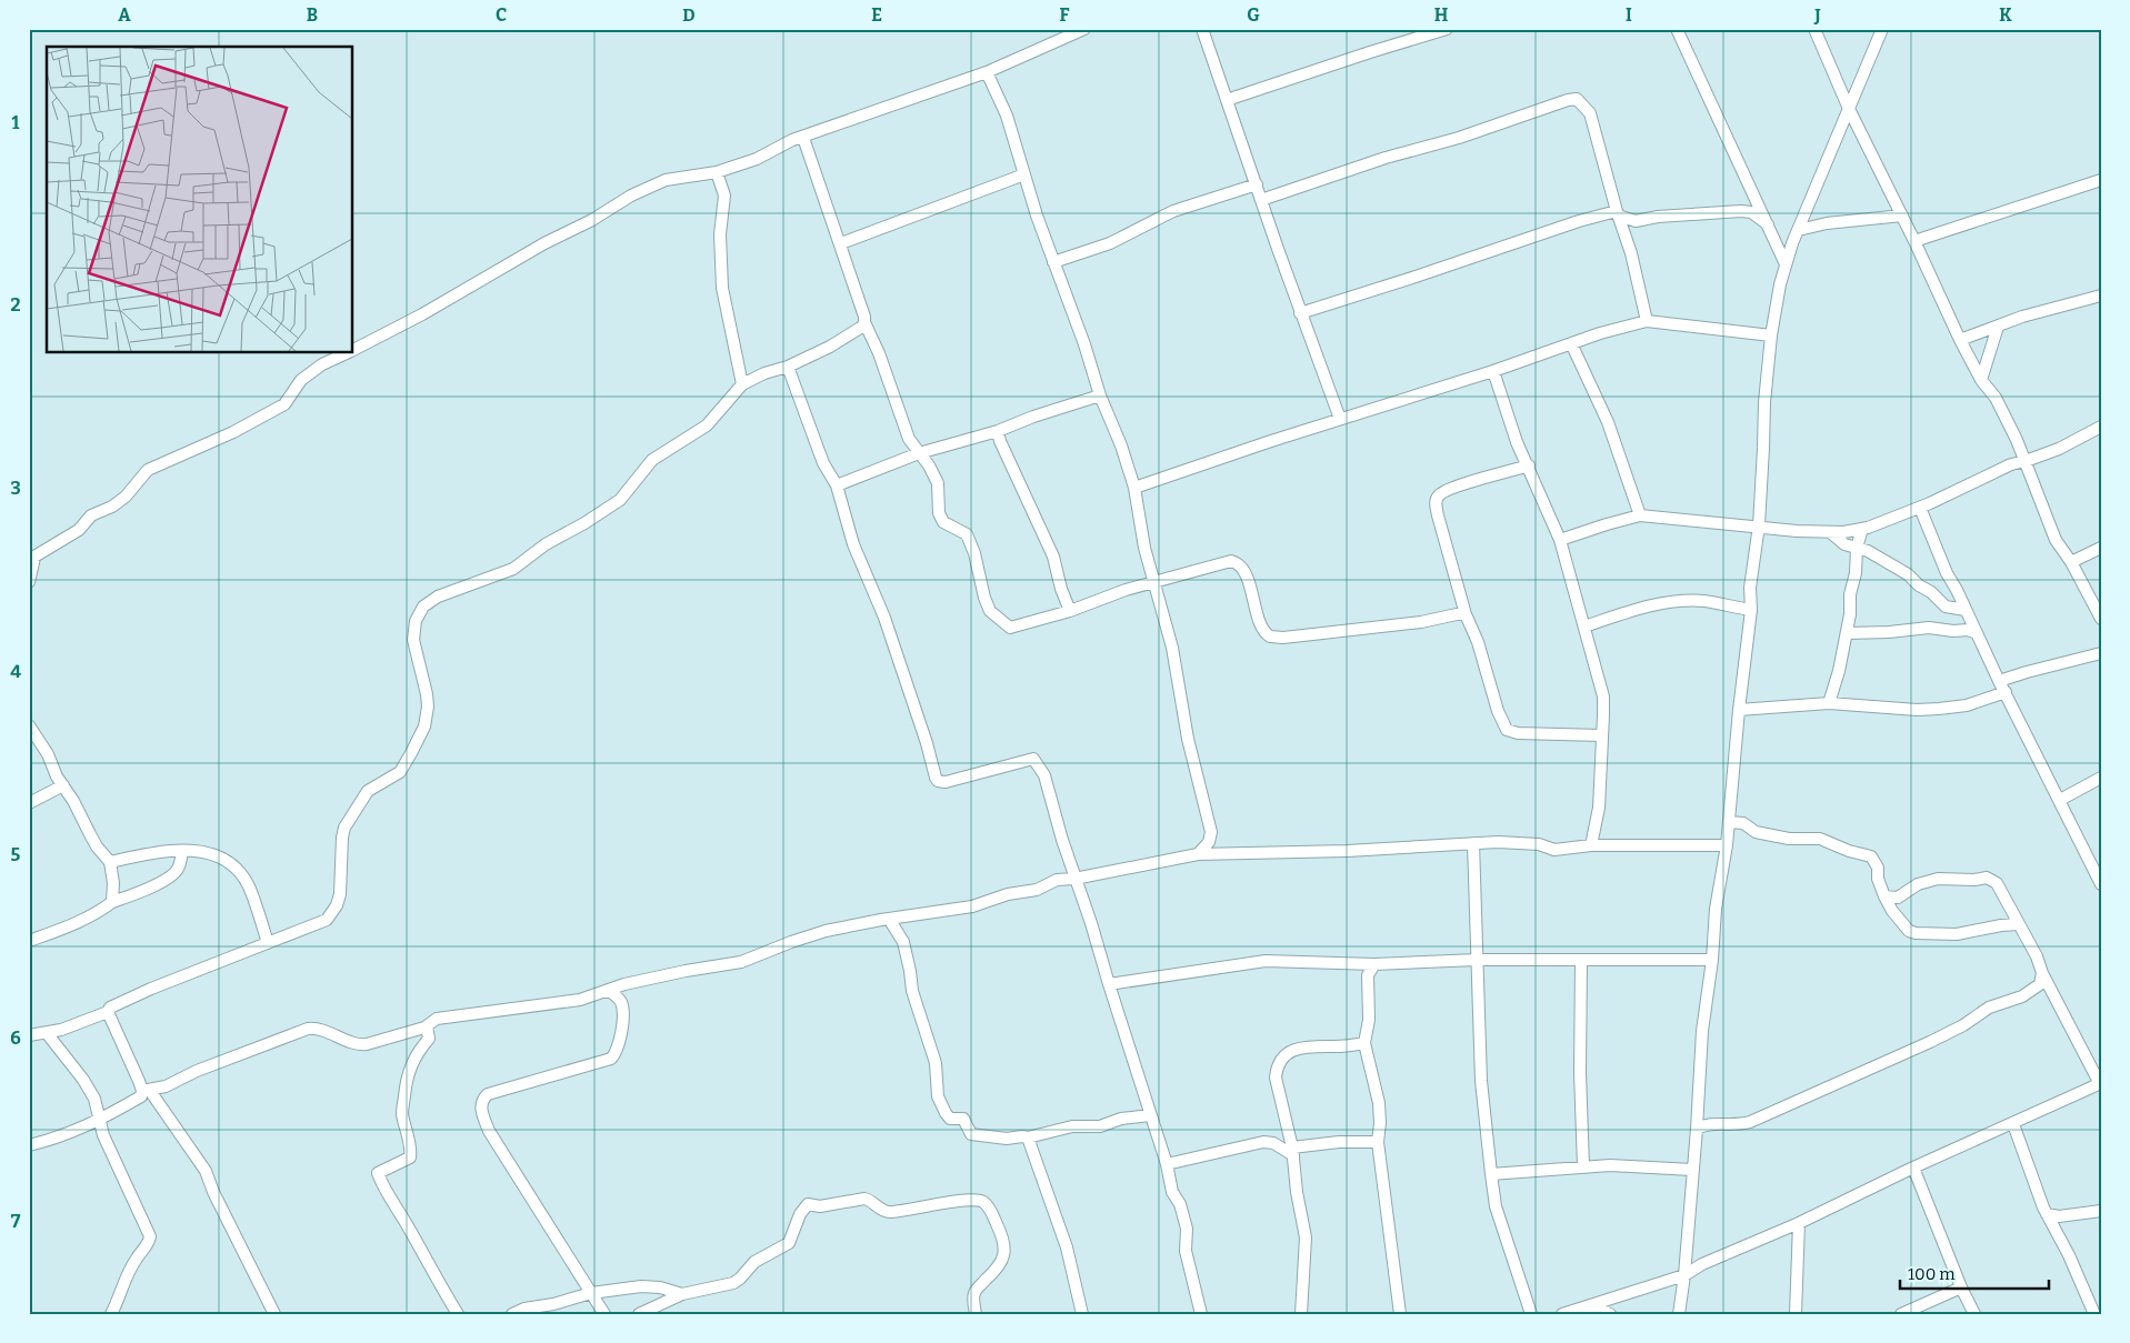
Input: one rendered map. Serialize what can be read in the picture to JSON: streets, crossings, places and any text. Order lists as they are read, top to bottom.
{
  "scale_bar": "100 m",
  "grid": {
    "columns": [
      "A",
      "B",
      "C",
      "D",
      "E",
      "F",
      "G",
      "H",
      "I",
      "J",
      "K"
    ],
    "rows": [
      "1",
      "2",
      "3",
      "4",
      "5",
      "6",
      "7"
    ]
  }
}
